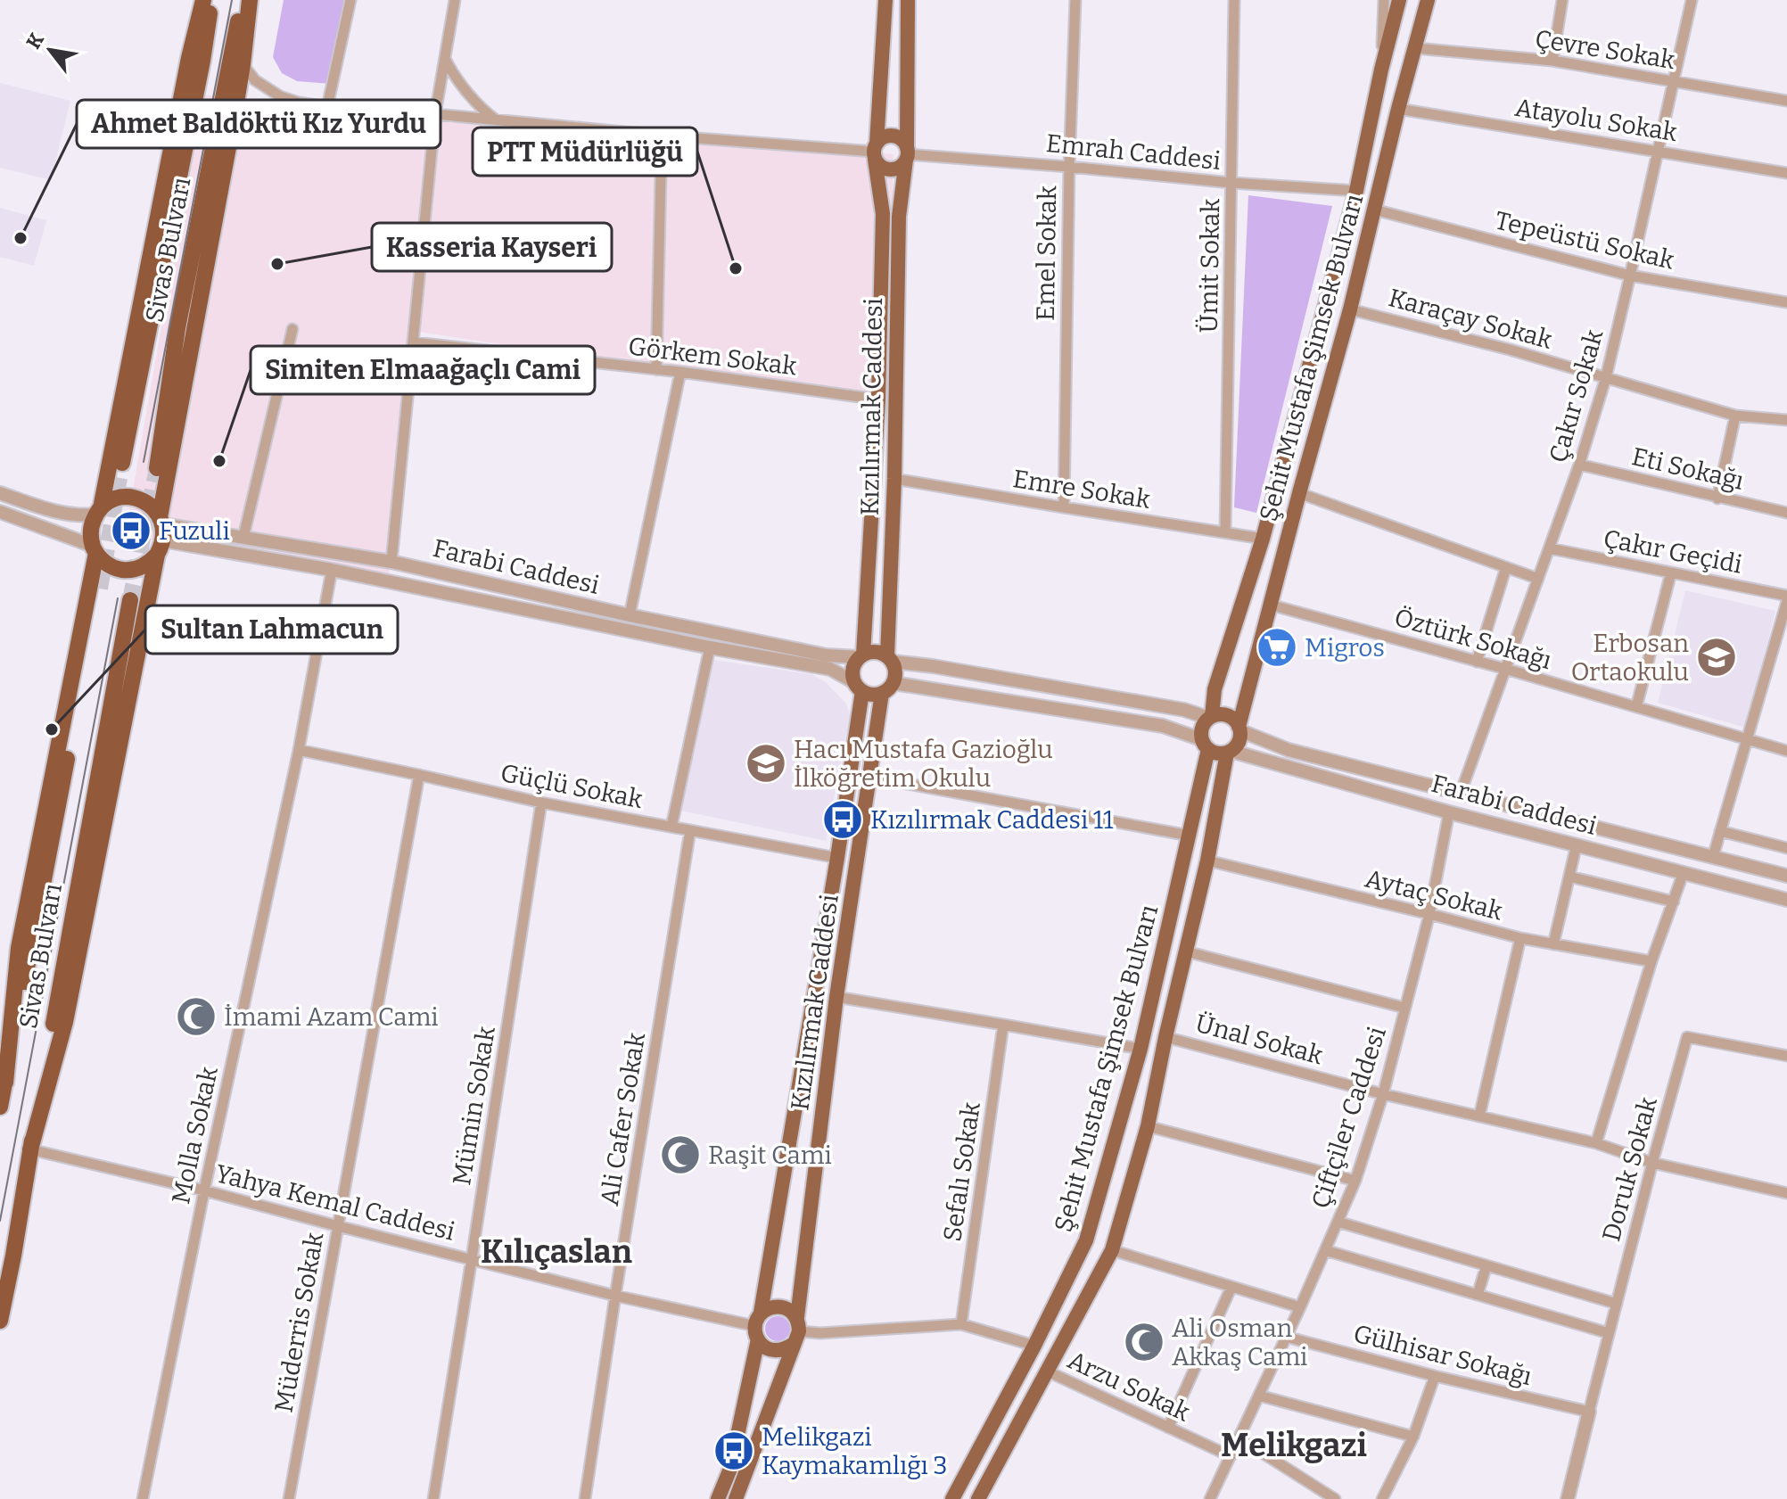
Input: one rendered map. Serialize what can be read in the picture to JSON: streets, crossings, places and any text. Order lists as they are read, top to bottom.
{
  "streets": {
    "highway": ["Sivas Bulvarı"],
    "main road": ["Şehit Mustafa Şimsek Bulvarı", "Kızılırmak Caddesi"],
    "street": [
      "Çevre Sokak",
      "Atayolu Sokak",
      "Emrah Caddesi",
      "Tepeüstü Sokak",
      "Emel Sokak",
      "Ümit Sokak",
      "Karaçay Sokak",
      "Görkem Sokak",
      "Çakır Sokak",
      "Eti Sokağı",
      "Emre Sokak",
      "Çakır Geçidi",
      "Farabi Caddesi",
      "Öztürk Sokağı",
      "Güçlü Sokak",
      "Aytaç Sokak",
      "Ünal Sokak",
      "Mümin Sokak",
      "Çiftçiler Caddesi",
      "Ali Cafer Sokak",
      "Molla Sokak",
      "Doruk Sokak",
      "Sefalı Sokak",
      "Yahya Kemal Caddesi",
      "Müderris Sokak",
      "Gülhisar Sokağı",
      "Arzu Sokak"
    ]
  },
  "crossings": [
    ["Çevre Sokak", "Şehit Mustafa Şimsek Bulvarı"],
    ["Çevre Sokak", "Çakır Sokak"],
    ["Atayolu Sokak", "Şehit Mustafa Şimsek Bulvarı"],
    ["Atayolu Sokak", "Çakır Sokak"],
    ["Emrah Caddesi", "Emel Sokak"],
    ["Emrah Caddesi", "Ümit Sokak"],
    ["Emrah Caddesi", "Şehit Mustafa Şimsek Bulvarı"],
    ["Emrah Caddesi", "Kızılırmak Caddesi"],
    ["Tepeüstü Sokak", "Şehit Mustafa Şimsek Bulvarı"],
    ["Tepeüstü Sokak", "Çakır Sokak"],
    ["Sivas Bulvarı", "Yahya Kemal Caddesi"],
    ["Emel Sokak", "Emre Sokak"],
    ["Ümit Sokak", "Emre Sokak"],
    ["Karaçay Sokak", "Şehit Mustafa Şimsek Bulvarı"],
    ["Karaçay Sokak", "Çakır Sokak"],
    ["Görkem Sokak", "Kızılırmak Caddesi"],
    ["Şehit Mustafa Şimsek Bulvarı", "Emre Sokak"],
    ["Şehit Mustafa Şimsek Bulvarı", "Farabi Caddesi"],
    ["Şehit Mustafa Şimsek Bulvarı", "Öztürk Sokağı"],
    ["Şehit Mustafa Şimsek Bulvarı", "Aytaç Sokak"],
    ["Şehit Mustafa Şimsek Bulvarı", "Ünal Sokak"],
    ["Şehit Mustafa Şimsek Bulvarı", "Arzu Sokak"],
    ["Çakır Sokak", "Eti Sokağı"],
    ["Çakır Sokak", "Çakır Geçidi"],
    ["Çakır Sokak", "Farabi Caddesi"],
    ["Çakır Sokak", "Öztürk Sokağı"],
    ["Kızılırmak Caddesi", "Emre Sokak"],
    ["Kızılırmak Caddesi", "Farabi Caddesi"],
    ["Kızılırmak Caddesi", "Güçlü Sokak"],
    ["Kızılırmak Caddesi", "Yahya Kemal Caddesi"],
    ["Farabi Caddesi", "Çiftçiler Caddesi"],
    ["Farabi Caddesi", "Molla Sokak"],
    ["Güçlü Sokak", "Mümin Sokak"],
    ["Güçlü Sokak", "Ali Cafer Sokak"],
    ["Güçlü Sokak", "Molla Sokak"],
    ["Güçlü Sokak", "Müderris Sokak"],
    ["Aytaç Sokak", "Çiftçiler Caddesi"],
    ["Ünal Sokak", "Çiftçiler Caddesi"],
    ["Ünal Sokak", "Doruk Sokak"],
    ["Mümin Sokak", "Yahya Kemal Caddesi"],
    ["Çiftçiler Caddesi", "Gülhisar Sokağı"],
    ["Çiftçiler Caddesi", "Arzu Sokak"],
    ["Ali Cafer Sokak", "Yahya Kemal Caddesi"],
    ["Molla Sokak", "Yahya Kemal Caddesi"],
    ["Doruk Sokak", "Gülhisar Sokağı"],
    ["Yahya Kemal Caddesi", "Müderris Sokak"]
  ],
  "districts": ["Kılıçaslan", "Melikgazi"],
  "places": {
    "other": [
      "Ahmet Baldöktü Kız Yurdu",
      "Kasseria Kayseri",
      "PTT Müdürlüğü",
      "Simiten Elmaağaçlı Cami",
      "Sultan Lahmacun"
    ],
    "bus stop": ["Fuzuli", "Kızılırmak Caddesi 11", "Melikgazi Kaymakamlığı 3"],
    "supermarket": ["Migros"],
    "school or university": ["Erbosan Ortaokulu", "Hacı Mustafa Gazioğlu İlköğretim Okulu"],
    "mosque": ["İmami Azam Cami", "Raşit Cami", "Ali Osman Akkaş Cami"]
  },
  "north": "top left"
}
